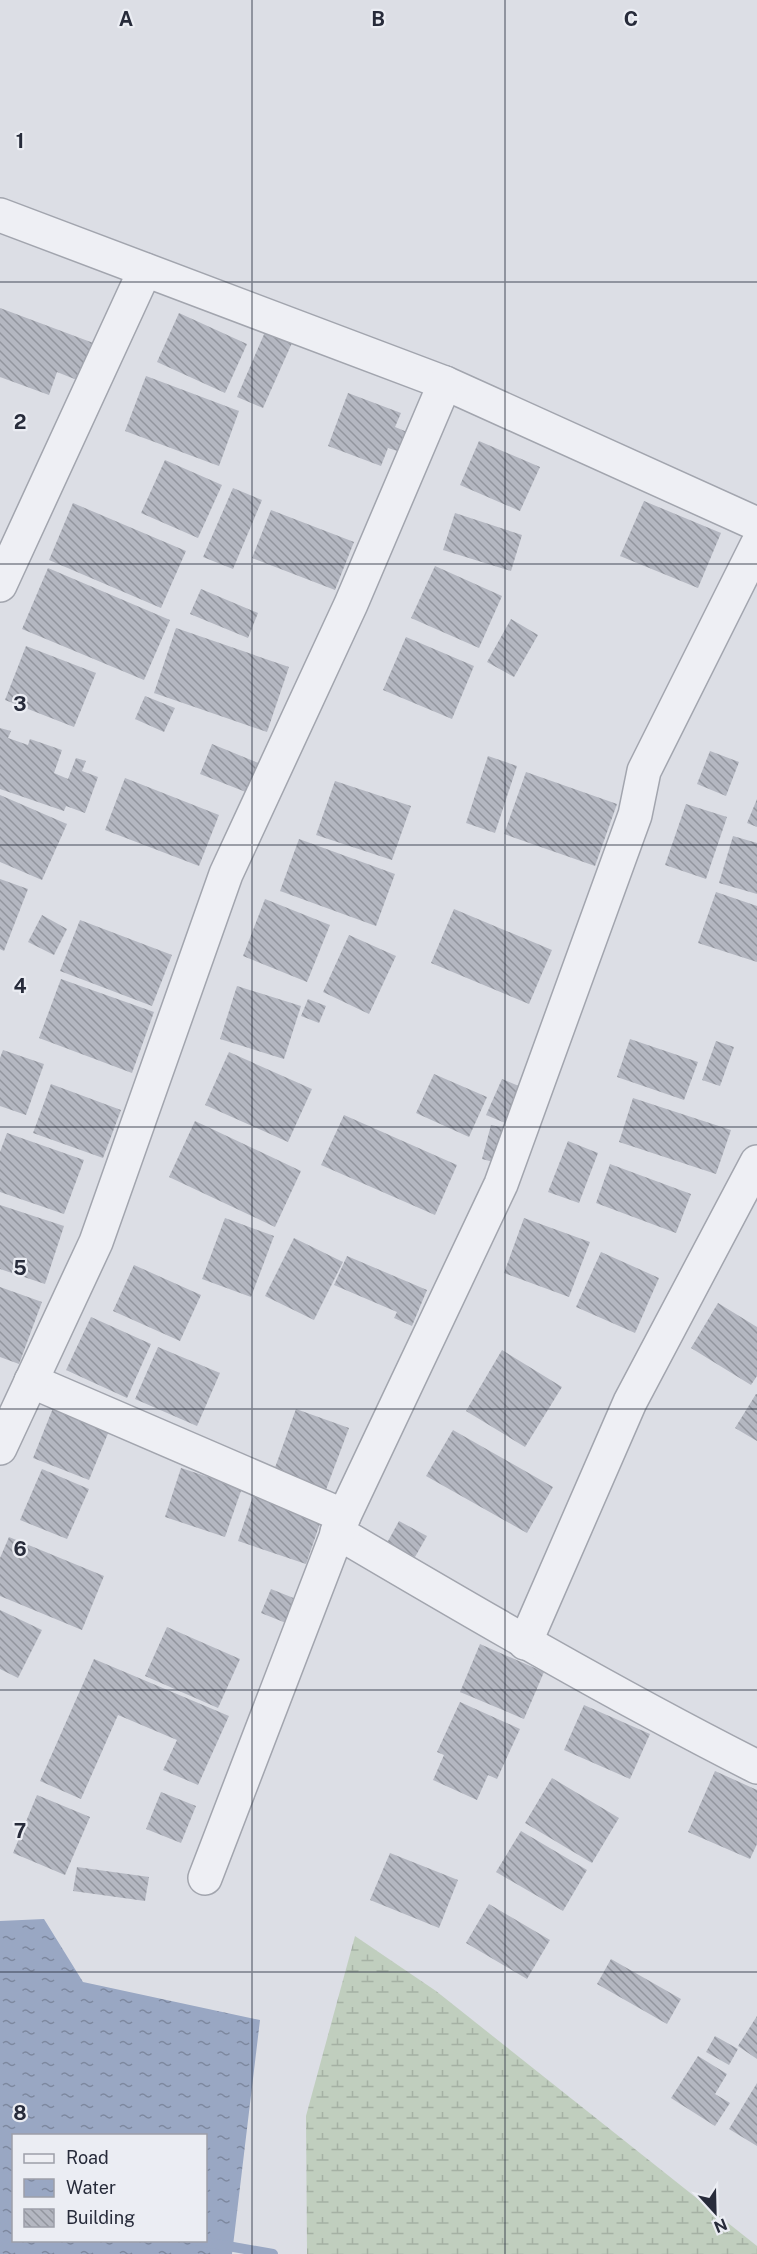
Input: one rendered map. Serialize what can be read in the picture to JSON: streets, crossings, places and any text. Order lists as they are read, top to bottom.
{
  "legend": ["Road", "Water", "Building"],
  "north": "bottom",
  "grid": {
    "columns": ["A", "B", "C"],
    "rows": [
      "1",
      "2",
      "3",
      "4",
      "5",
      "6",
      "7",
      "8"
    ]
  }
}
